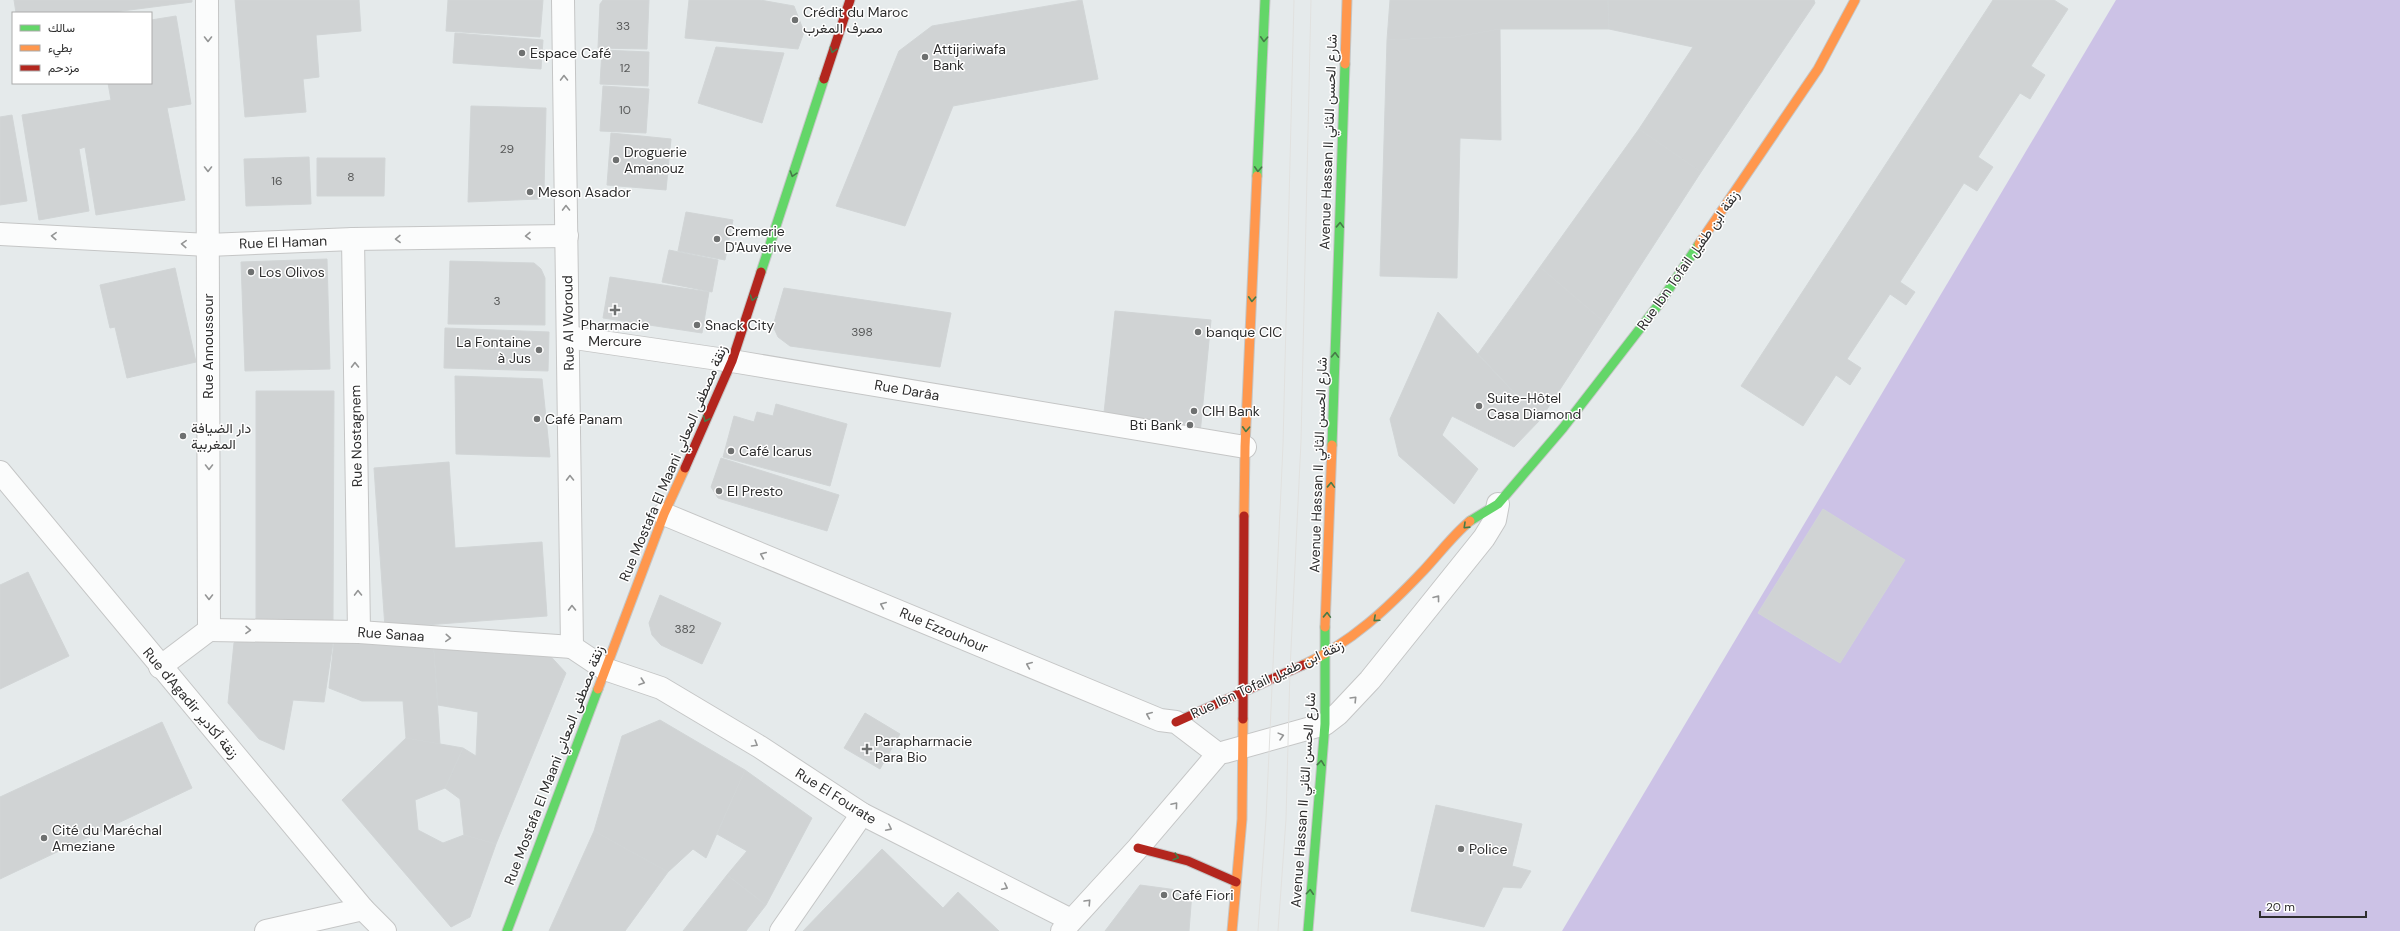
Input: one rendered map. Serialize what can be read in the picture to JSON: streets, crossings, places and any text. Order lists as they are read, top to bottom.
{
  "streets": {
    "street": [
      "Avenue Hassan II شارع الحسن الثاني",
      "Rue El Haman",
      "Rue Ibn Tofail زنقة ابن طفيل",
      "Rue Al Woroud",
      "Rue Annoussour",
      "Rue Darâa",
      "Rue Nostagnem",
      "Rue Mostafa El Maani زنقة مصطفى المعاني",
      "Rue Ezzouhour",
      "Rue Sanaa",
      "Rue d'Agadir زنقة أكادير",
      "Rue El Fourate"
    ]
  },
  "crossings": [
    ["Avenue Hassan II شارع الحسن الثاني", "Rue Ibn Tofail زنقة ابن طفيل"],
    ["Rue El Haman", "Rue Al Woroud"],
    ["Rue El Haman", "Rue Annoussour"],
    ["Rue El Haman", "Rue Nostagnem"],
    ["Rue Ibn Tofail زنقة ابن طفيل", "Rue Ezzouhour"],
    ["Rue Al Woroud", "Rue Darâa"],
    ["Rue Al Woroud", "Rue Sanaa"],
    ["Rue Al Woroud", "Rue El Fourate"],
    ["Rue Annoussour", "Rue Sanaa"],
    ["Rue Darâa", "Rue Mostafa El Maani زنقة مصطفى المعاني"],
    ["Rue Nostagnem", "Rue Sanaa"],
    ["Rue Mostafa El Maani زنقة مصطفى المعاني", "Rue Ezzouhour"],
    ["Rue Mostafa El Maani زنقة مصطفى المعاني", "Rue El Fourate"],
    ["Rue Sanaa", "Rue El Fourate"]
  ],
  "one_way": [
    "Avenue Hassan II شارع الحسن الثاني",
    "Rue El Haman",
    "Rue Al Woroud",
    "Rue Annoussour",
    "Rue Nostagnem",
    "Rue Mostafa El Maani زنقة مصطفى المعاني",
    "Rue Ezzouhour",
    "Rue Sanaa",
    "Rue El Fourate"
  ],
  "places": {
    "other": [
      "Crédit du Maroc مصرف المغرب",
      "Espace Café",
      "Attijariwafa Bank",
      "Droguerie Amanouz",
      "Meson Asador",
      "Cremerie D'Auverive",
      "Los Olivos",
      "Snack City",
      "banque CIC",
      "La Fontaine à Jus",
      "Suite-Hôtel Casa Diamond",
      "CIH Bank",
      "Café Panam",
      "Bti Bank",
      "دار الضيافة المغربية",
      "Café Icarus",
      "El Presto",
      "Cité du Maréchal Ameziane",
      "Police",
      "Café Fiori"
    ],
    "health": ["Pharmacie Mercure", "Parapharmacie Para Bio"]
  },
  "house_numbers": [
    "33",
    "12",
    "10",
    "29",
    "8",
    "16",
    "3",
    "398",
    "382"
  ],
  "legend": ["سالك", "بطيء", "مزدحم"],
  "scale_bar": "20 m"
}
